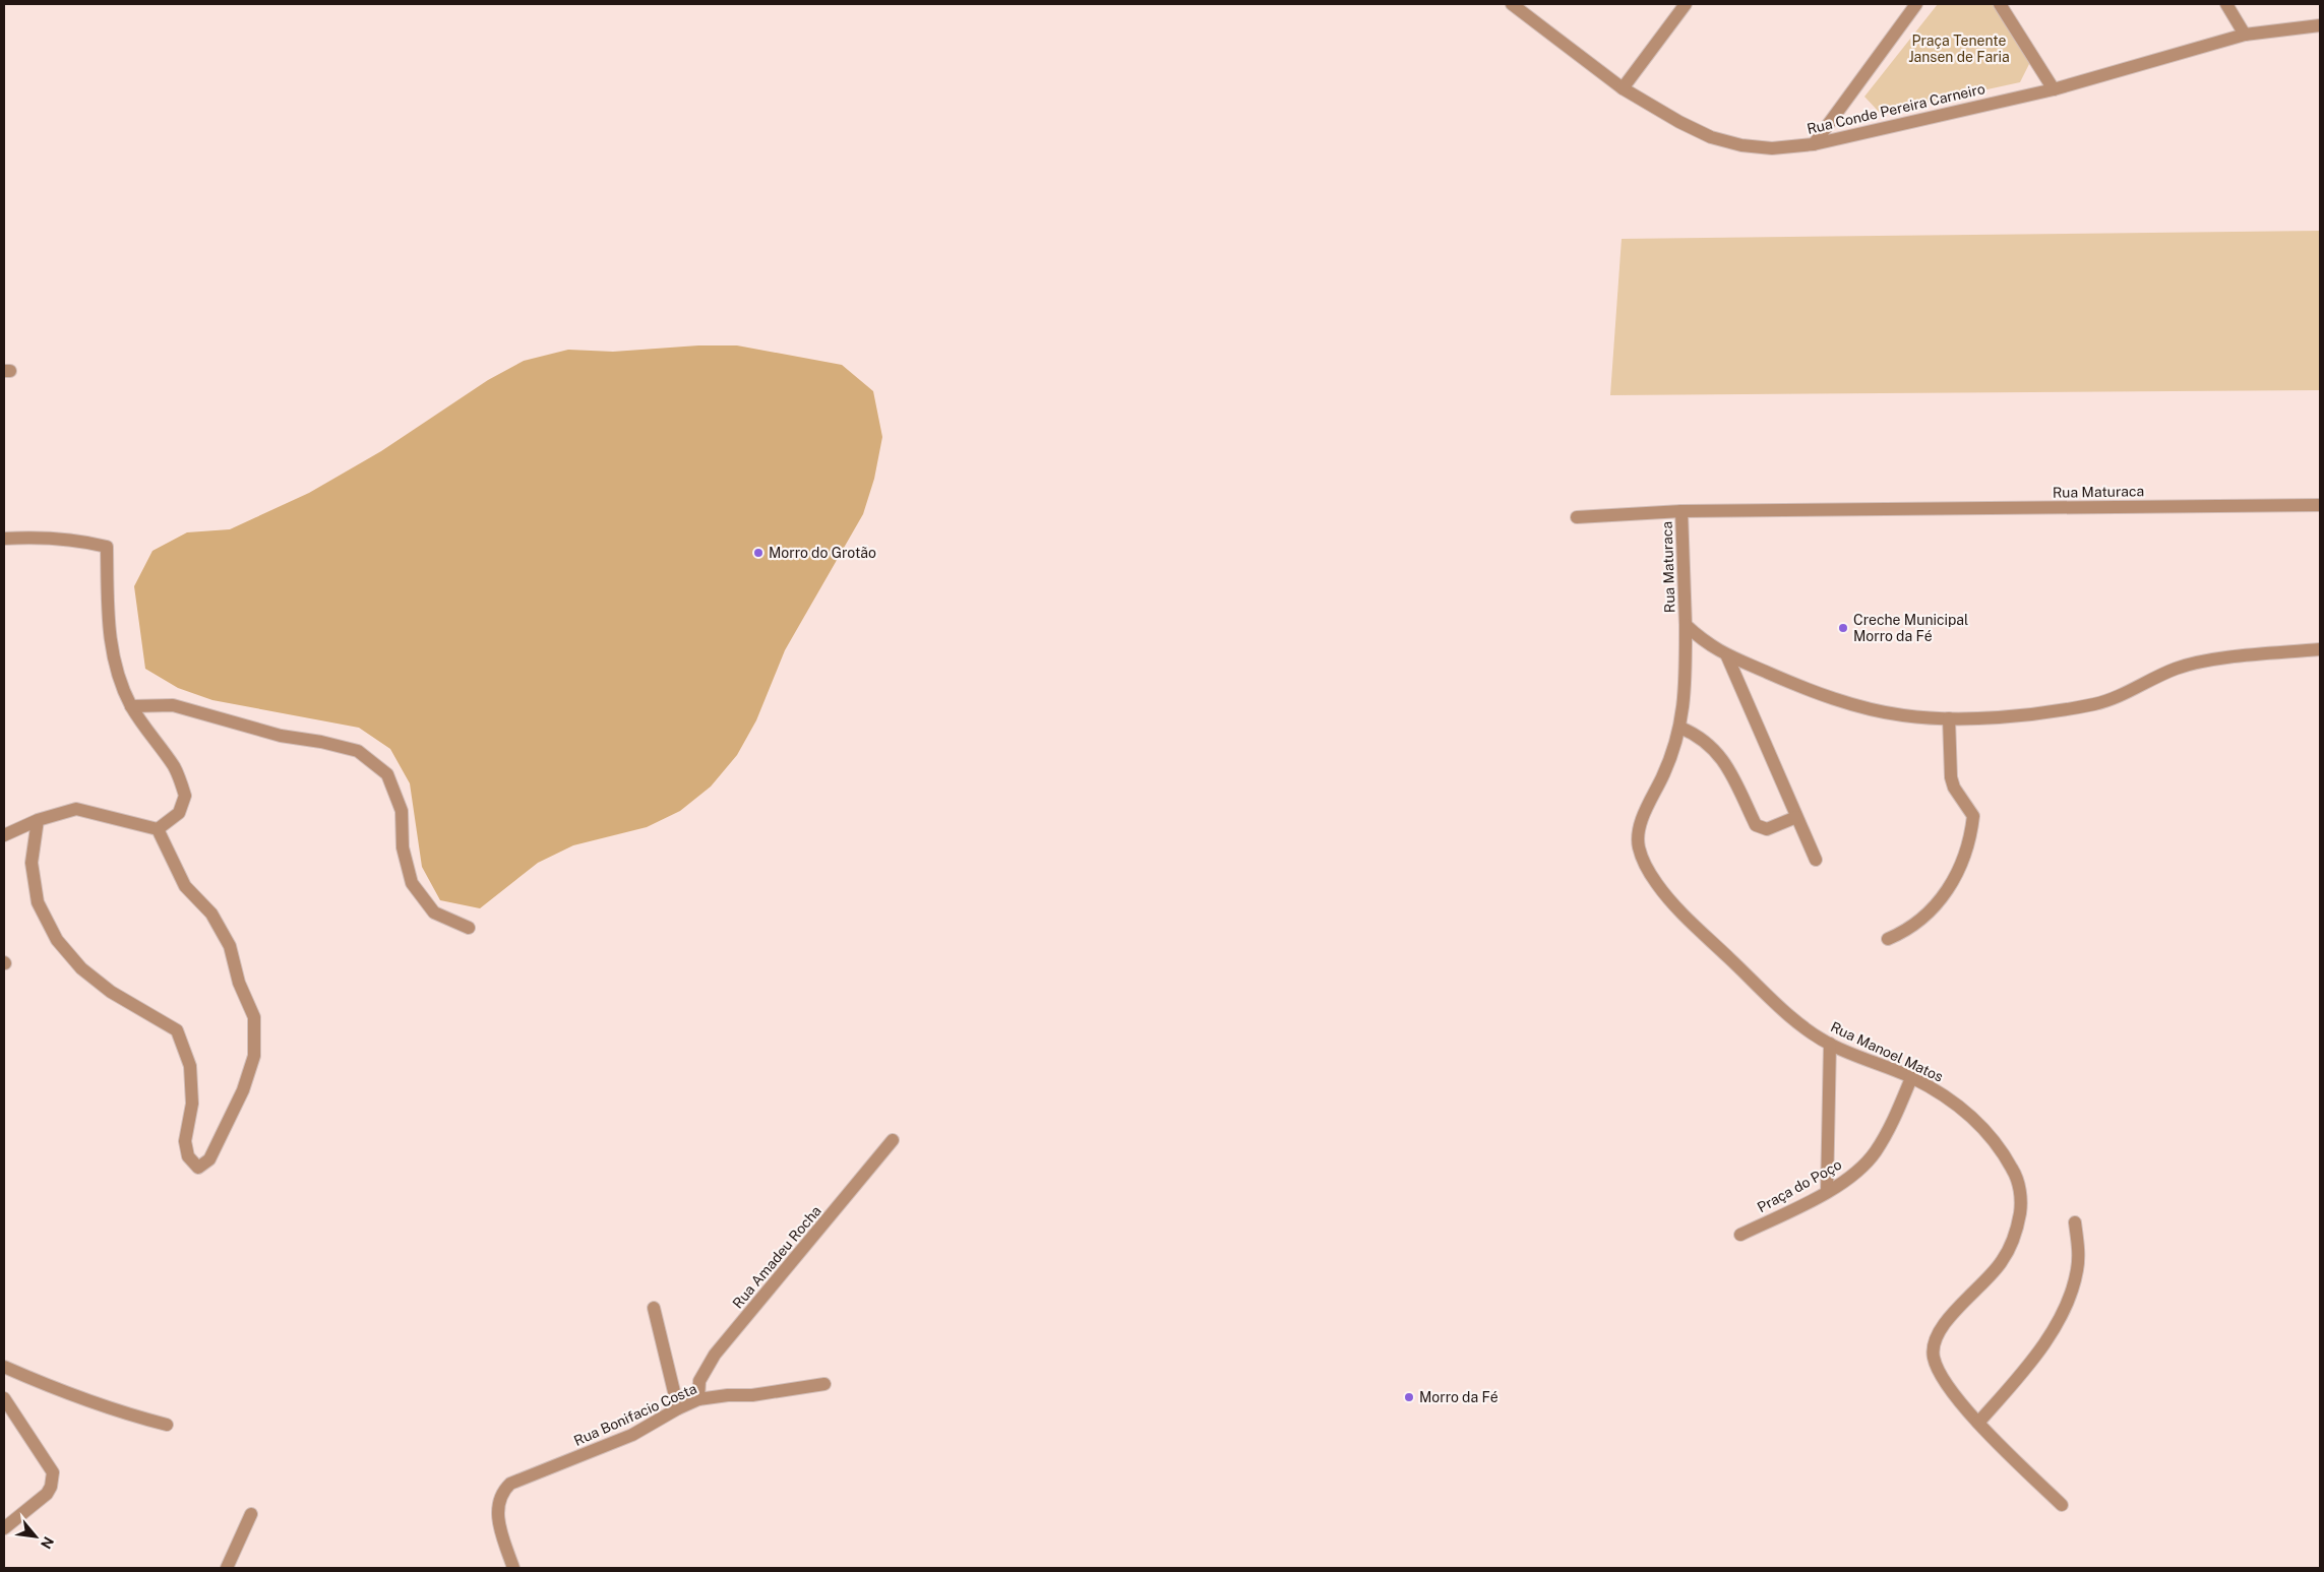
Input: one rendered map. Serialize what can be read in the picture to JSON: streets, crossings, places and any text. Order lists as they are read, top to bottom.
{
  "streets": {
    "street": [
      "Rua Conde Pereira Carneiro",
      "Rua Maturaca",
      "Rua Manoel Matos",
      "Praça do Poço",
      "Rua Amadeu Rocha",
      "Rua Bonifacio Costa"
    ]
  },
  "crossings": [
    ["Rua Maturaca", "Rua Manoel Matos"],
    ["Rua Manoel Matos", "Praça do Poço"],
    ["Rua Amadeu Rocha", "Rua Bonifacio Costa"]
  ],
  "parks": ["Praça Tenente Jansen de Faria"],
  "places": ["Morro do Grotão", "Creche Municipal Morro da Fé", "Morro da Fé"],
  "north": "bottom right"
}
